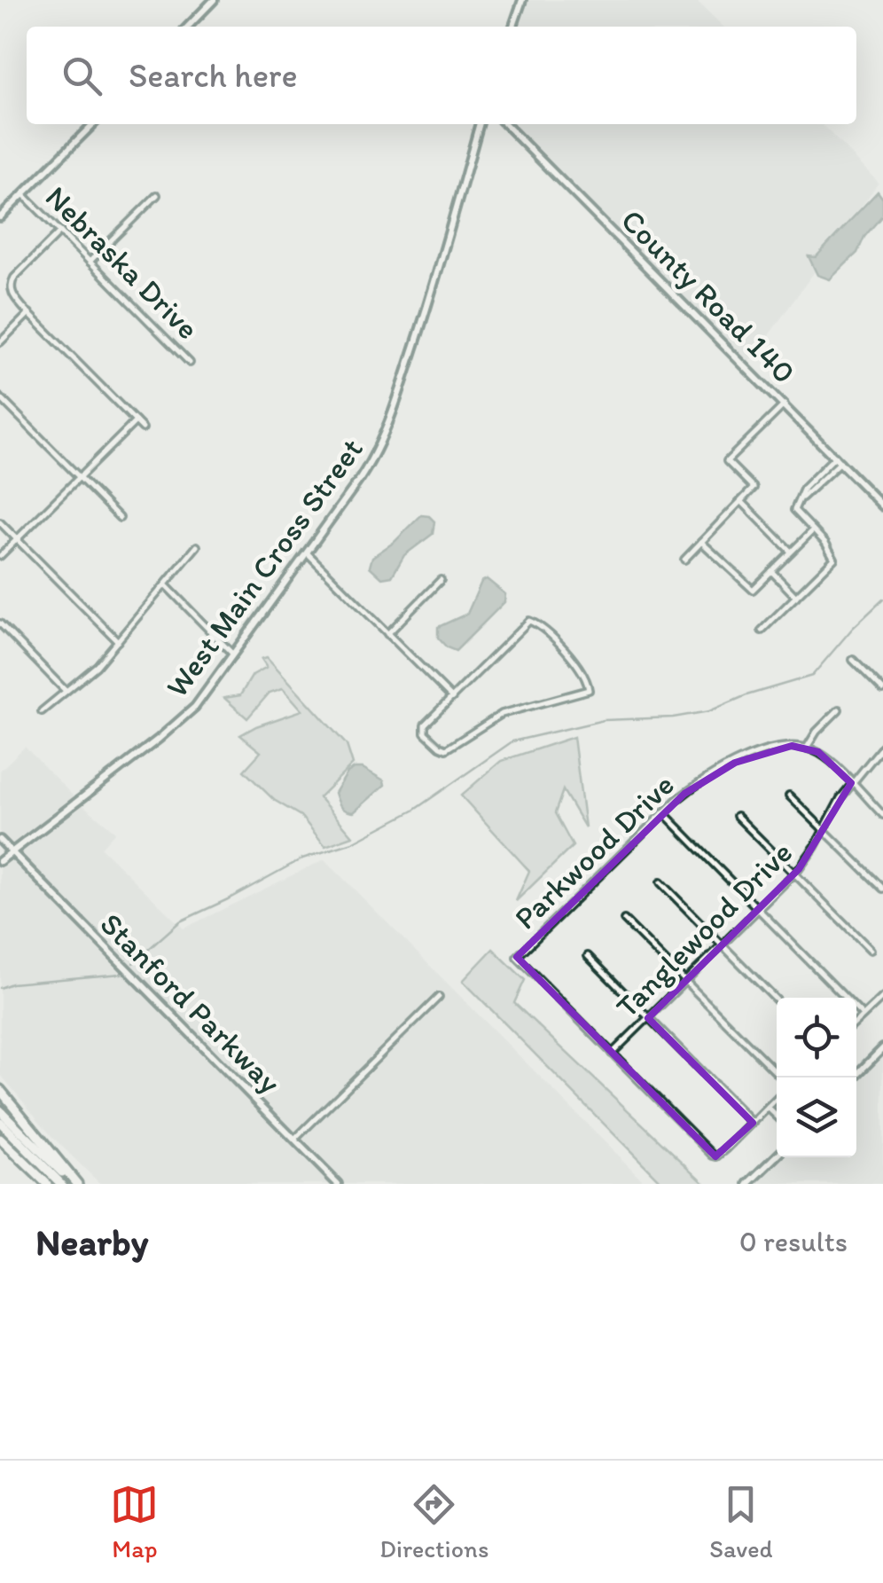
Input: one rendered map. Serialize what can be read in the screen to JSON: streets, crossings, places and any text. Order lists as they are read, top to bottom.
{
  "streets": {
    "street": [
      "Nebraska Drive",
      "County Road 140",
      "West Main Cross Street",
      "Parkwood Drive",
      "Tanglewood Drive",
      "Stanford Parkway"
    ]
  },
  "crossings": [
    ["West Main Cross Street", "Stanford Parkway"],
    ["Parkwood Drive", "Tanglewood Drive"]
  ],
  "page": {
    "search": "Search here",
    "heading": ["Nearby", "0 results"],
    "nav": ["Map", "Directions", "Saved"]
  }
}
